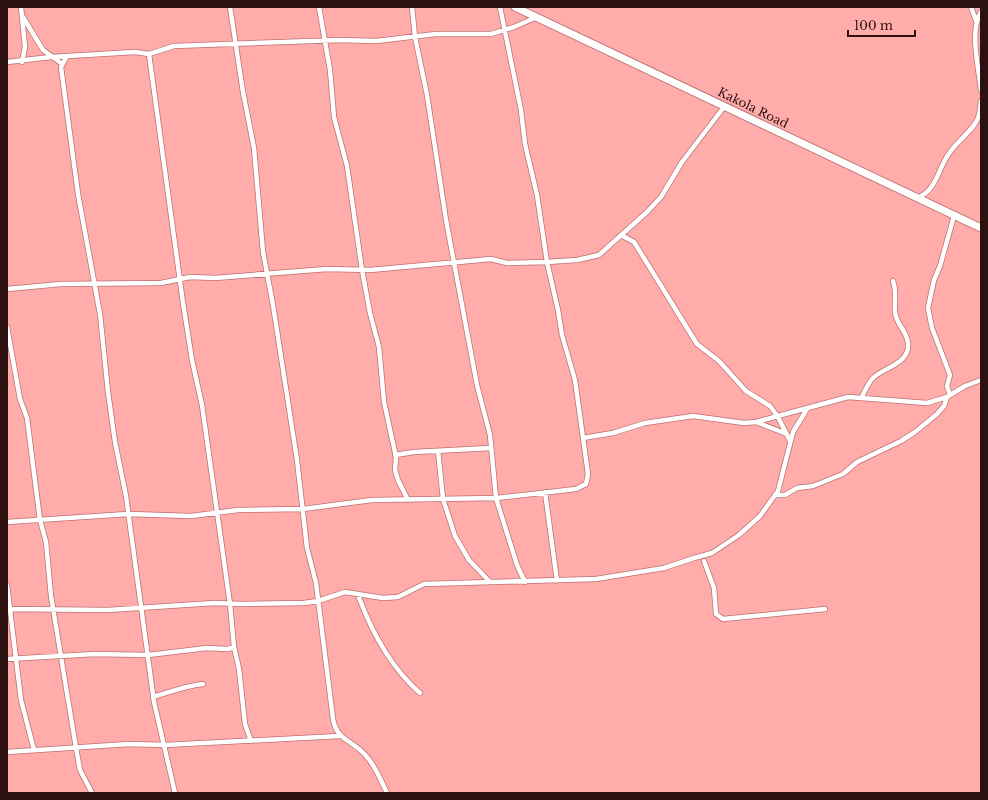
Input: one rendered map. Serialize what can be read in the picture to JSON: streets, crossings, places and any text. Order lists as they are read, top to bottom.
{
  "streets": {
    "main road": ["Kakola Road"]
  },
  "scale_bar": "100 m"
}
